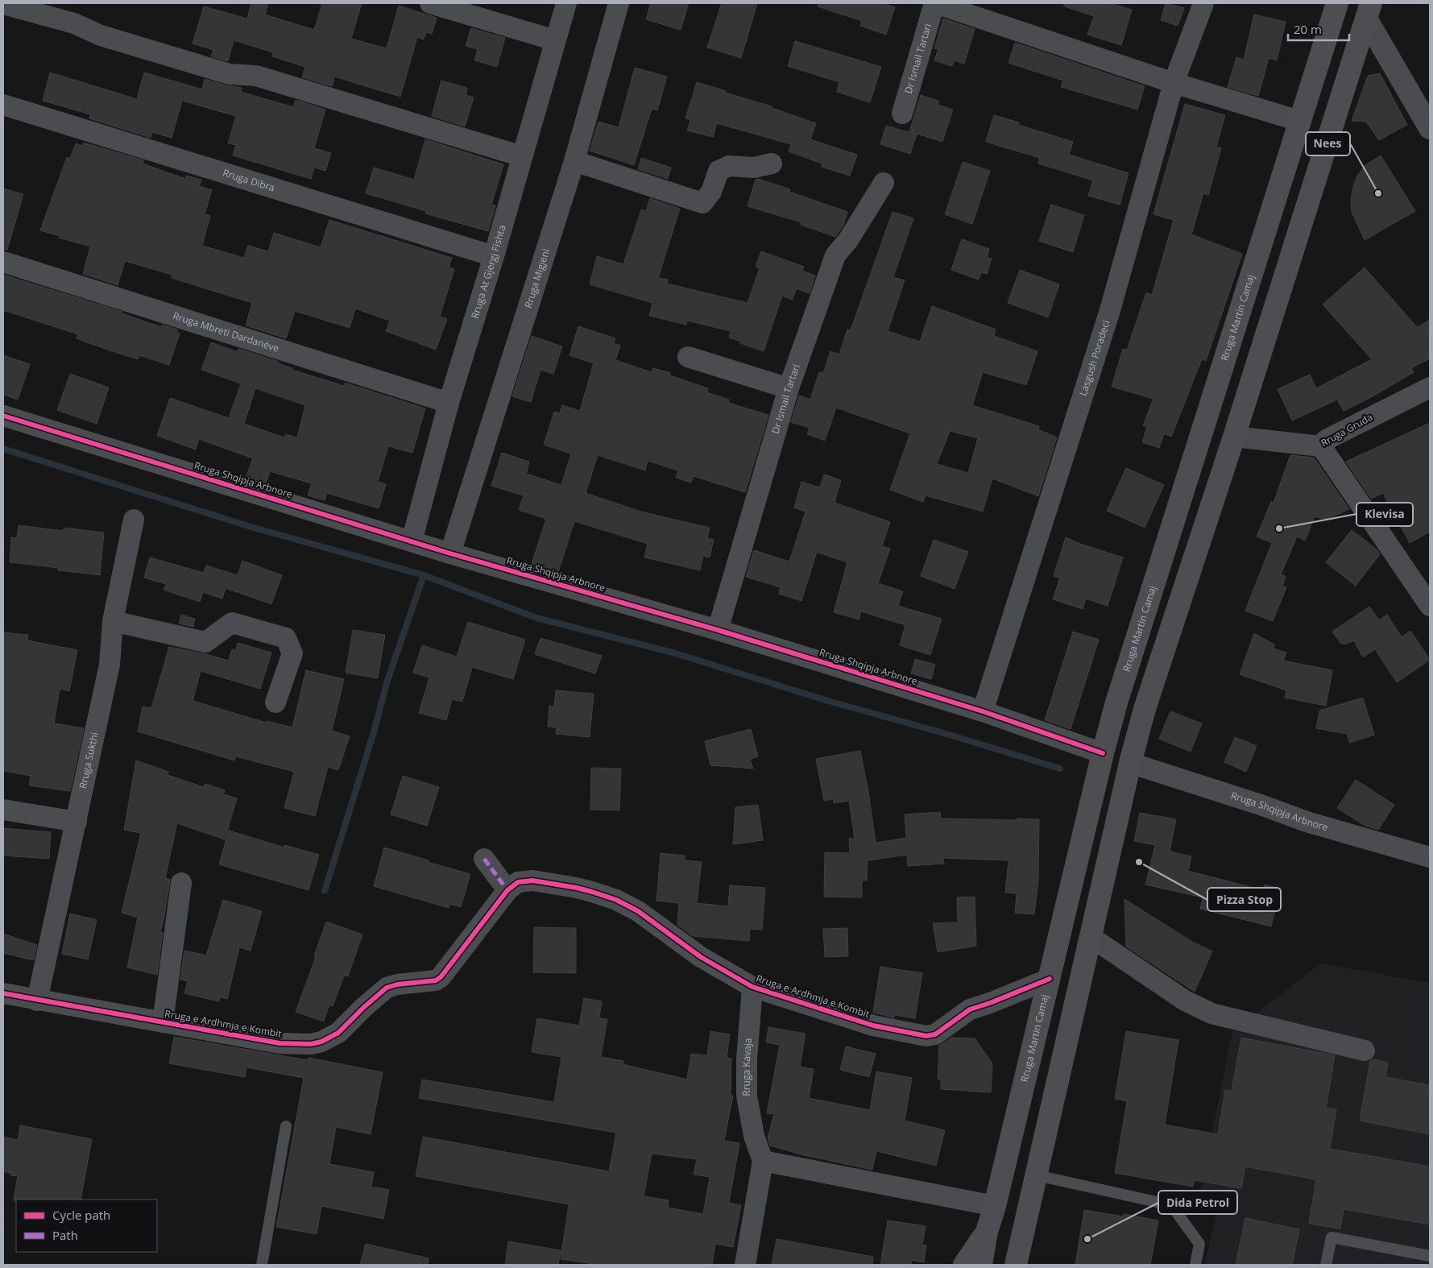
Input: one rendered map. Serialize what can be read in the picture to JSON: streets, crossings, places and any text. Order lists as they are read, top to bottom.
{
  "streets": {
    "highway": ["Rruga Martin Camaj"],
    "street": [
      "Dr Ismail Tartari",
      "Rruga Dibra",
      "Rruga At Gjergj Fishta",
      "Rruga Migjeni",
      "Rruga Mbreti Dardanëve",
      "Lasgush Poradeci",
      "Rruga Gruda",
      "Rruga Shqipja Arbnore",
      "Rruga Sukthi",
      "Rruga e Ardhmja e Kombit",
      "Rruga Kavaja"
    ]
  },
  "crossings": [
    ["Dr Ismail Tartari", "Rruga Shqipja Arbnore"],
    ["Rruga Dibra", "Rruga At Gjergj Fishta"],
    ["Rruga At Gjergj Fishta", "Rruga Mbreti Dardanëve"],
    ["Rruga At Gjergj Fishta", "Rruga Shqipja Arbnore"],
    ["Rruga Migjeni", "Rruga Shqipja Arbnore"],
    ["Rruga Martin Camaj", "Rruga Shqipja Arbnore"],
    ["Rruga Martin Camaj", "Rruga e Ardhmja e Kombit"],
    ["Lasgush Poradeci", "Rruga Shqipja Arbnore"],
    ["Rruga Sukthi", "Rruga e Ardhmja e Kombit"],
    ["Rruga e Ardhmja e Kombit", "Rruga Kavaja"]
  ],
  "places": [
    "Nees",
    "Klevisa",
    "Pizza Stop",
    "Dida Petrol"
  ],
  "legend": ["Cycle path", "Path"],
  "scale_bar": "20 m"
}
